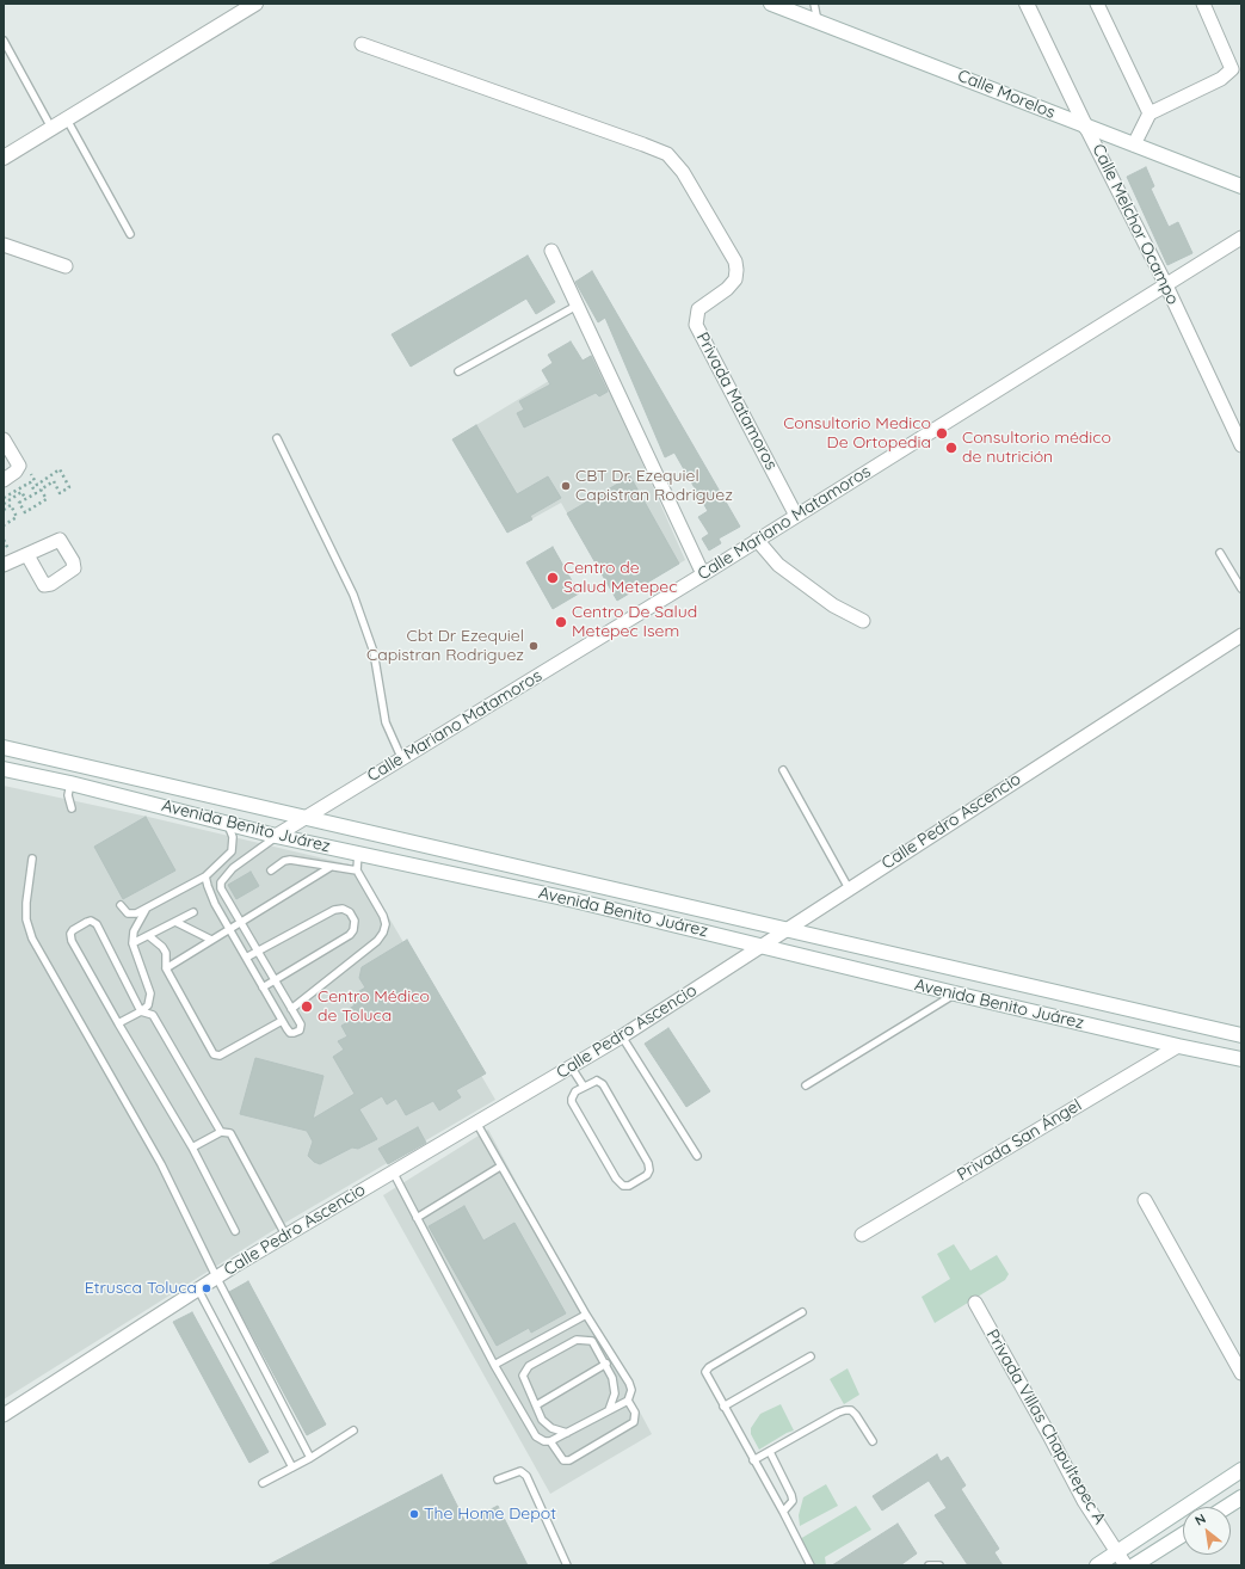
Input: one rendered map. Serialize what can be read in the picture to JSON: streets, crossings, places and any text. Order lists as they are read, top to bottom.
{
  "streets": {
    "main road": ["Calle Morelos", "Calle Melchor Ocampo", "Avenida Benito Juárez"],
    "street": [
      "Privada Matamoros",
      "Calle Mariano Matamoros",
      "Calle Pedro Ascencio",
      "Privada San Ángel",
      "Privada Villas Chapultepec A"
    ]
  },
  "crossings": [
    ["Calle Morelos", "Calle Melchor Ocampo"],
    ["Calle Melchor Ocampo", "Calle Mariano Matamoros"],
    ["Privada Matamoros", "Calle Mariano Matamoros"],
    ["Calle Mariano Matamoros", "Avenida Benito Juárez"],
    ["Calle Pedro Ascencio", "Avenida Benito Juárez"],
    ["Avenida Benito Juárez", "Privada San Ángel"]
  ],
  "places": [
    "Consultorio Medico De Ortopedia",
    "Consultorio médico de nutrición",
    "CBT Dr. Ezequiel Capistran Rodriguez",
    "Centro de Salud Metepec",
    "Centro De Salud Metepec Isem",
    "Cbt Dr Ezequiel Capistran Rodriguez",
    "Centro Médico de Toluca",
    "Etrusca Toluca",
    "The Home Depot"
  ],
  "north": "top left"
}
